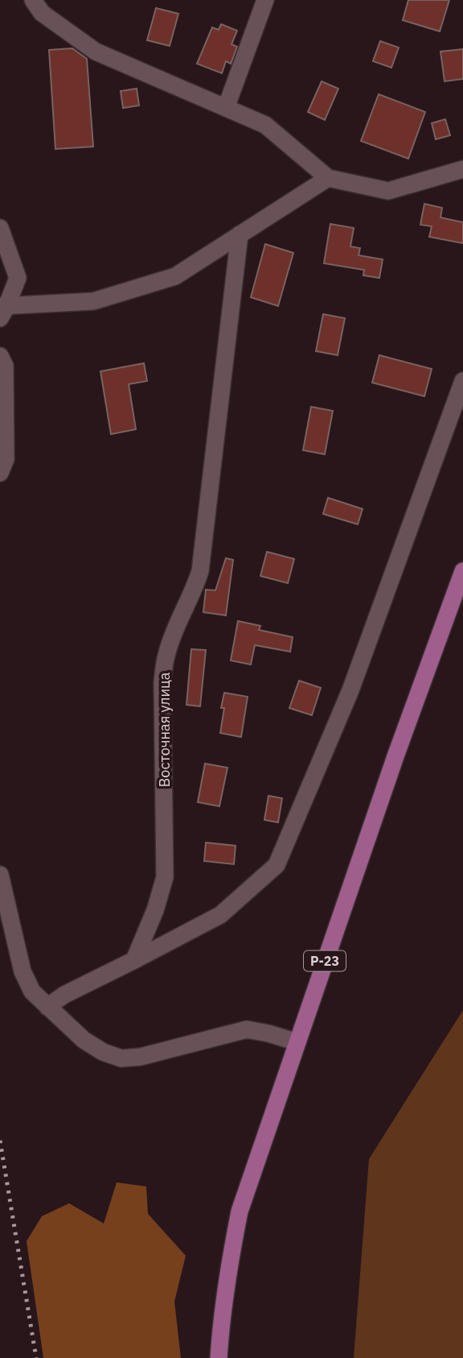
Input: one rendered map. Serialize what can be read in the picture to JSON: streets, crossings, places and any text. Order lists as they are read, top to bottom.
{
  "streets": {
    "main road": ["Р-23"],
    "street": ["Восточная улица"]
  }
}
